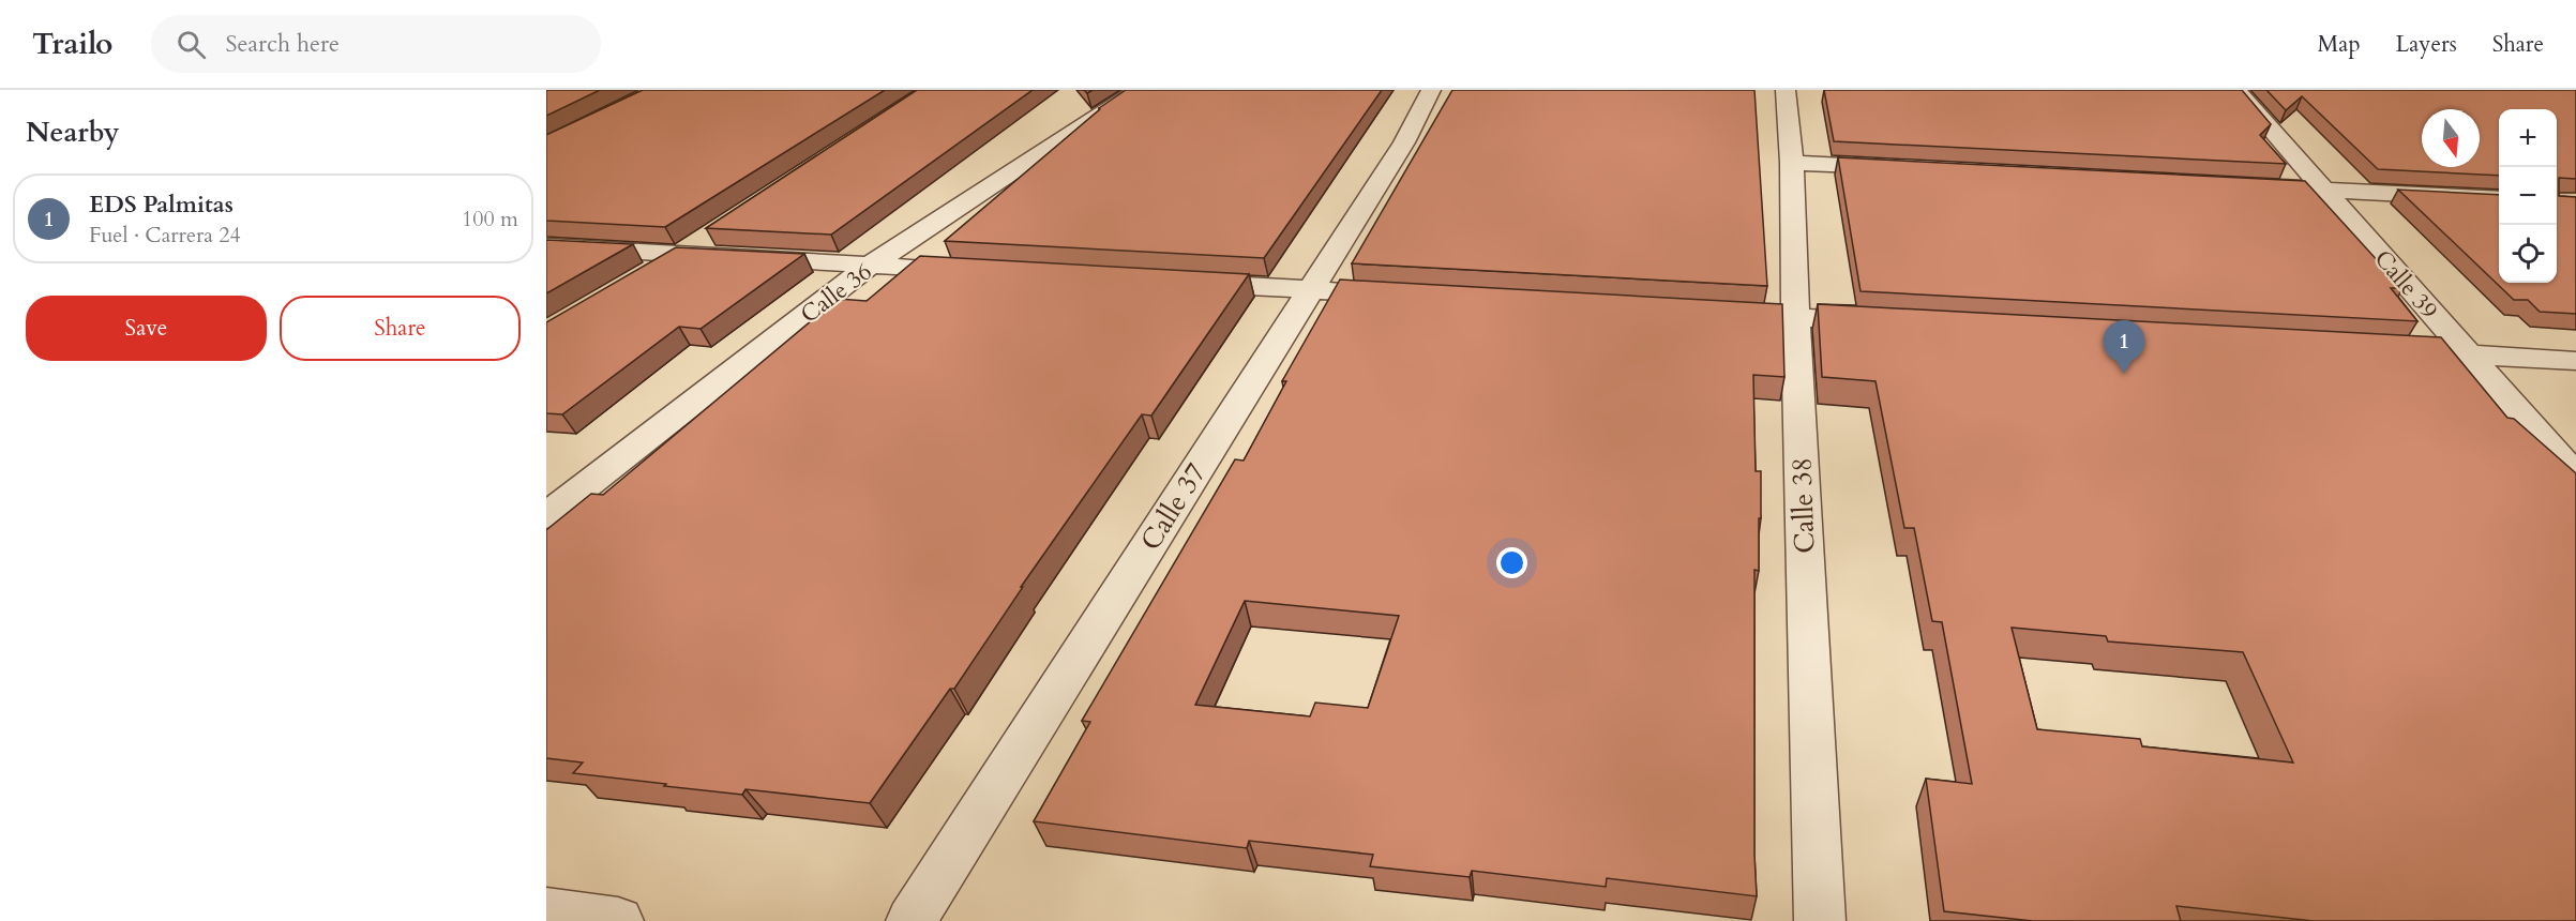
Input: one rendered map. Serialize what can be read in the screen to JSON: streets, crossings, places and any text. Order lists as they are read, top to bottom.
{
  "streets": {
    "street": [
      "Calle 39",
      "Calle 36",
      "Calle 38",
      "Calle 37"
    ]
  },
  "north": "bottom",
  "page": {
    "header": "Trailo",
    "search": "Search here",
    "nav": ["Map", "Layers", "Share"],
    "heading": "Nearby",
    "map_buttons": ["+", "−"],
    "list": [
      {
        "mark": "1",
        "name": "EDS Palmitas",
        "note": "Fuel · Carrera 24",
        "value": "100 m"
      }
    ],
    "buttons": ["Save", "Share"],
    "pins": "1"
  }
}
